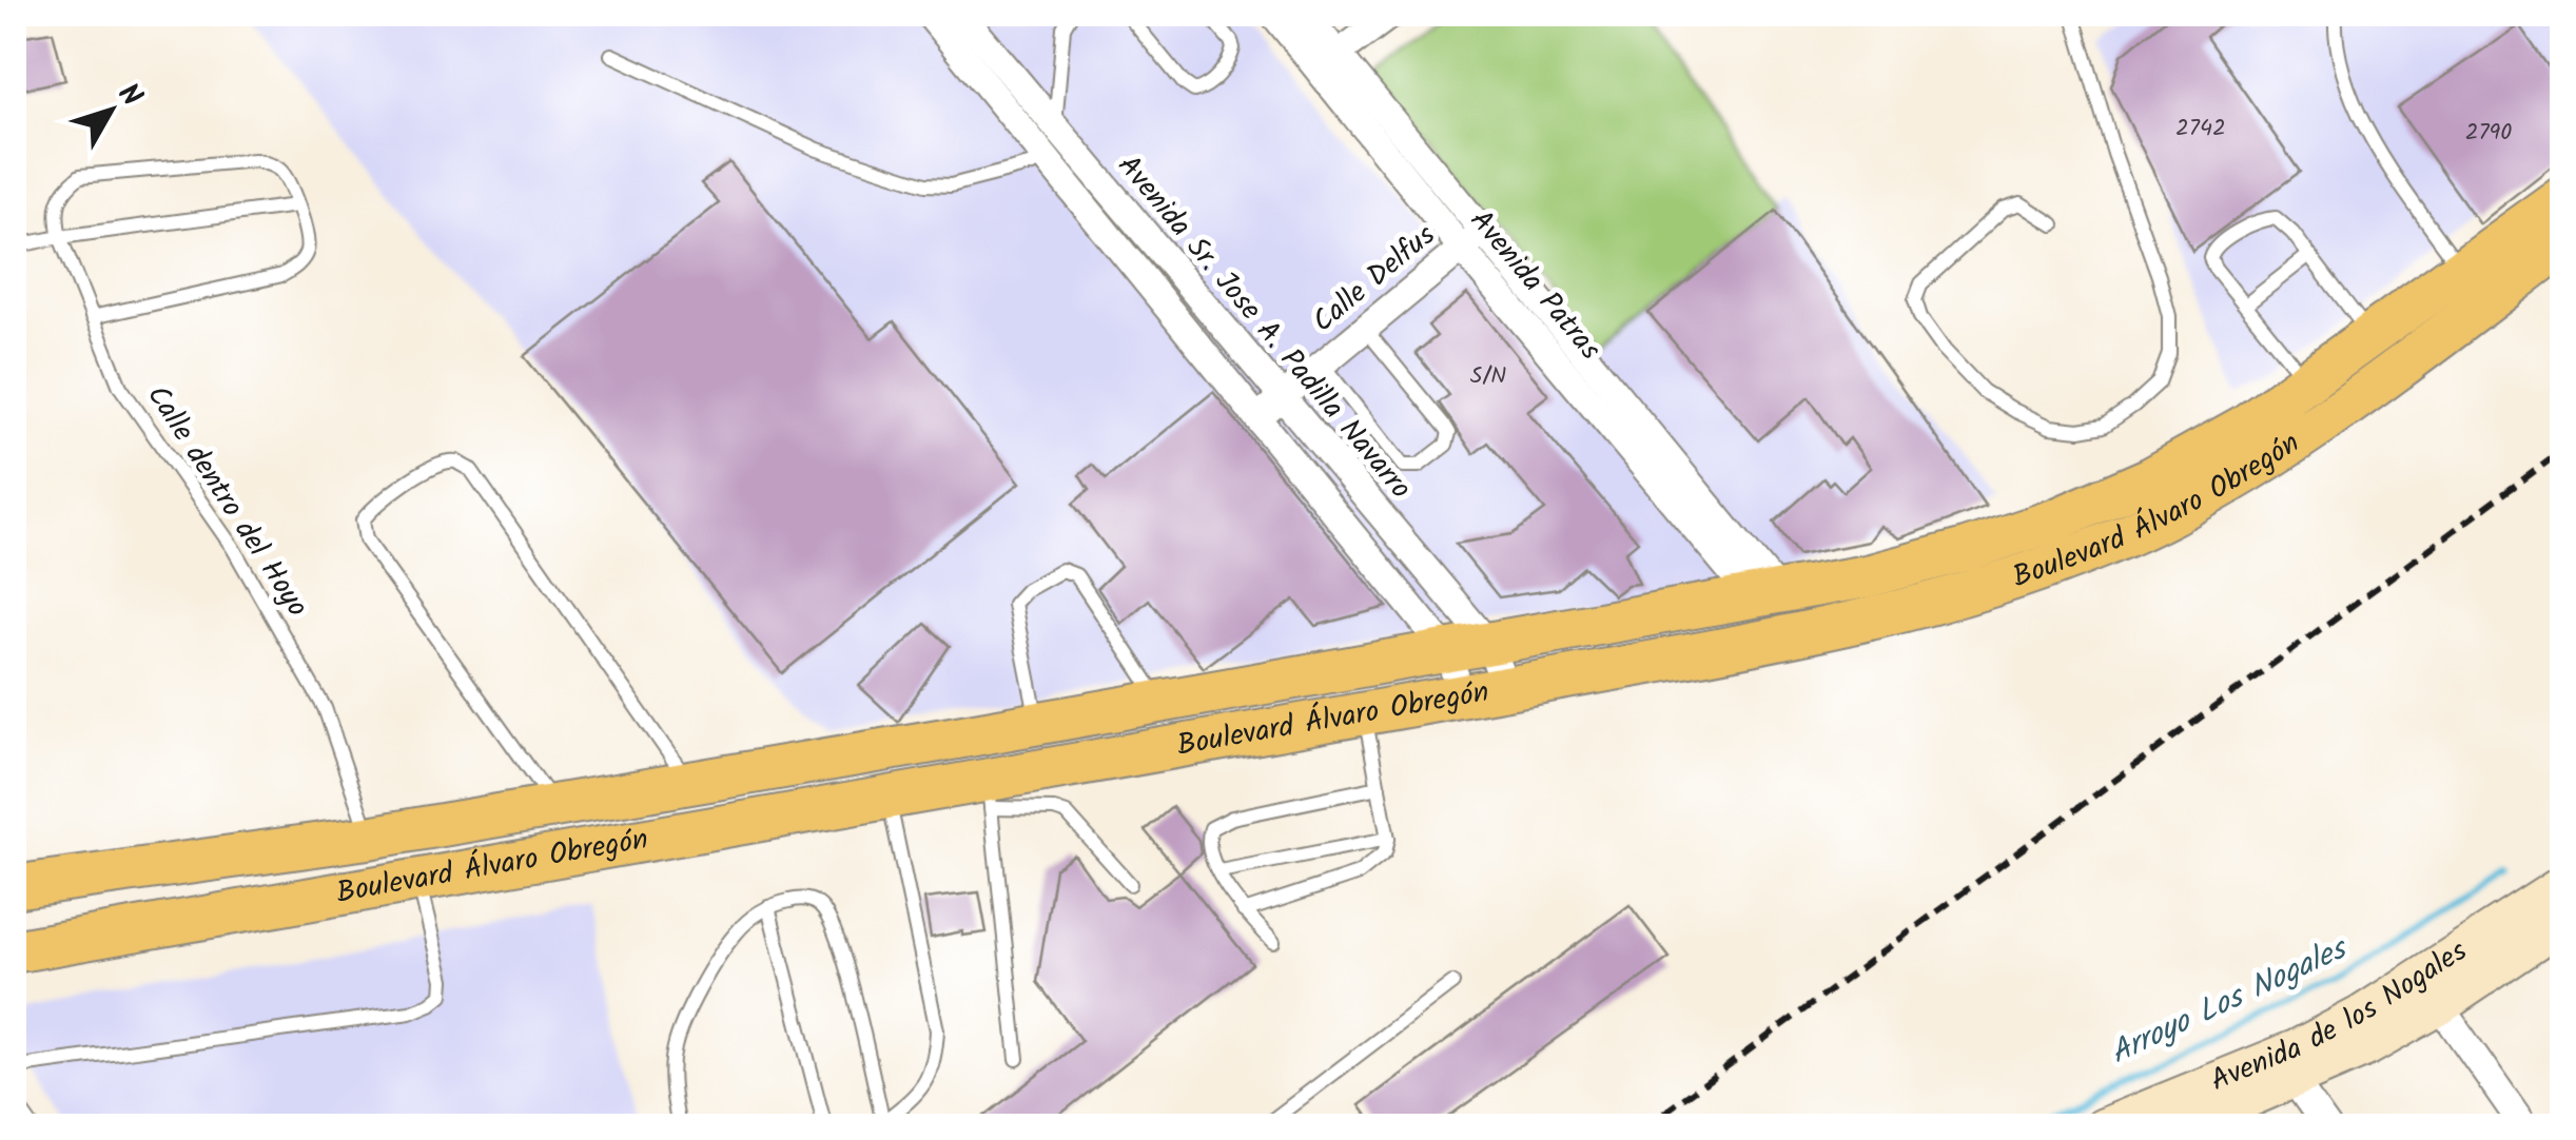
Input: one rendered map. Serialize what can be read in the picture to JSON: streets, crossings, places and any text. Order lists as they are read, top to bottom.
{
  "streets": {
    "highway": ["Boulevard Álvaro Obregón"],
    "main road": ["Avenida de los Nogales"],
    "street": ["Calle Delfus", "Avenida Patras", "Avenida Sr. Jose A. Padilla Navarro"],
    "lane": ["Calle dentro del Hoyo"]
  },
  "crossings": [
    ["Calle Delfus", "Avenida Patras"],
    ["Calle Delfus", "Avenida Sr. Jose A. Padilla Navarro"],
    ["Avenida Patras", "Boulevard Álvaro Obregón"],
    ["Avenida Sr. Jose A. Padilla Navarro", "Boulevard Álvaro Obregón"],
    ["Calle dentro del Hoyo", "Boulevard Álvaro Obregón"]
  ],
  "water": ["Arroyo Los Nogales"],
  "house_numbers": ["2742", "2790", "S/N"],
  "north": "top right"
}
